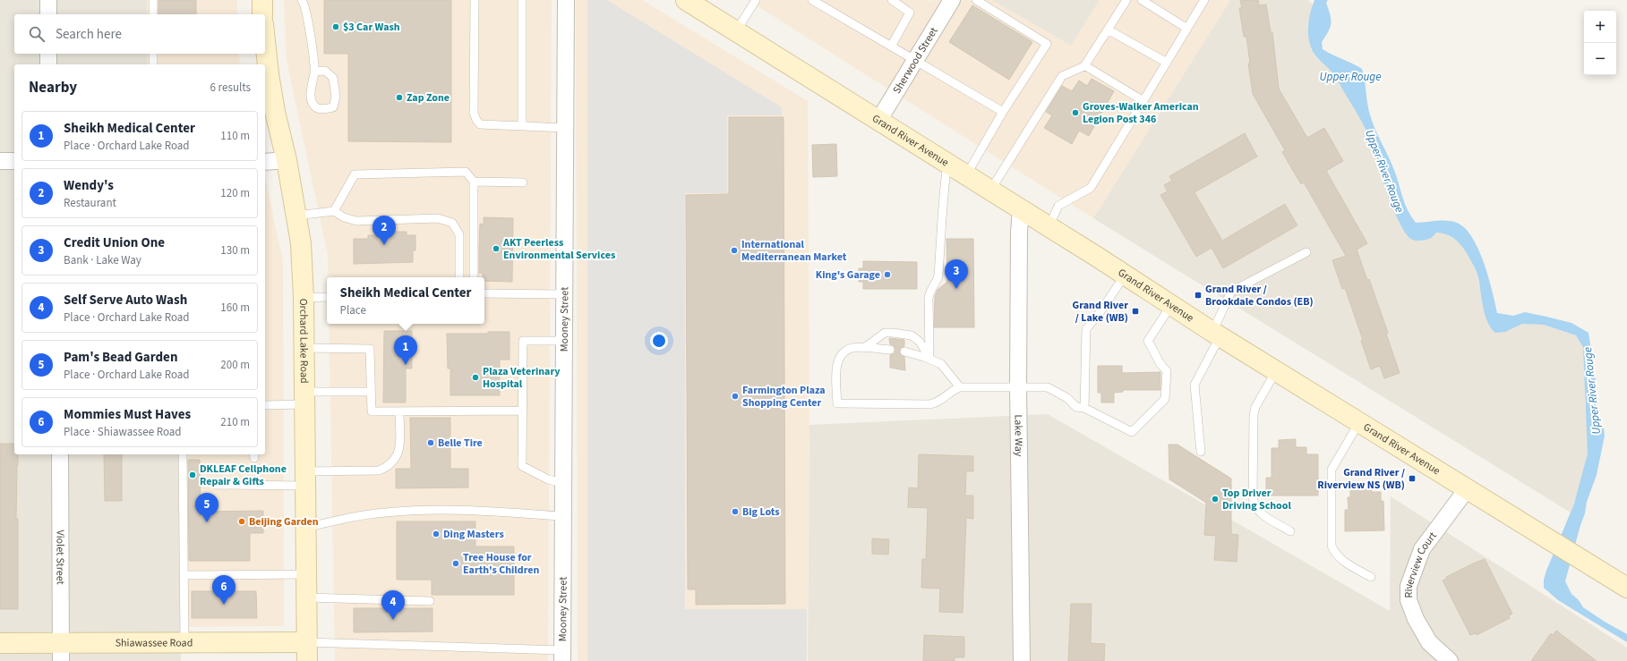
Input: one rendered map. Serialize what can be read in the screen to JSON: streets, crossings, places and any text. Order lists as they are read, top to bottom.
{
  "streets": {
    "main road": ["Grand River Avenue", "Orchard Lake Road", "Shiawassee Road"],
    "street": [
      "Sherwood Street",
      "Mooney Street",
      "Lake Way",
      "Violet Street",
      "Riverview Court"
    ]
  },
  "crossings": [
    ["Sherwood Street", "Grand River Avenue"],
    ["Grand River Avenue", "Lake Way"],
    ["Grand River Avenue", "Riverview Court"],
    ["Orchard Lake Road", "Shiawassee Road"],
    ["Violet Street", "Shiawassee Road"]
  ],
  "water": ["Upper Rouge", "Upper River Rouge"],
  "places": {
    "other": [
      "$3 Car Wash",
      "Zap Zone",
      "Groves-Walker American Legion Post 346",
      "AKT Peerless Environmental Services",
      "International Mediterranean Market",
      "King's Garage",
      "Plaza Veterinary Hospital",
      "Farmington Plaza Shopping Center",
      "Belle Tire",
      "DKLEAF Cellphone Repair & Gifts",
      "Top Driver Driving School",
      "Big Lots",
      "Beijing Garden",
      "Ding Masters",
      "Tree House for Earth's Children"
    ],
    "transit": ["Grand River / Brookdale Condos (EB)", "Grand River / Lake (WB)", "Grand River / Riverview NS (WB)"]
  },
  "page": {
    "map_buttons": ["+", "−"],
    "search": "Search here",
    "heading": ["Nearby", "6 results"],
    "list": [
      {
        "mark": "1",
        "name": "Sheikh Medical Center",
        "note": "Place · Orchard Lake Road",
        "value": "110 m"
      },
      {
        "mark": "2",
        "name": "Wendy's",
        "note": "Restaurant",
        "value": "120 m"
      },
      {
        "mark": "3",
        "name": "Credit Union One",
        "note": "Bank · Lake Way",
        "value": "130 m"
      },
      {
        "mark": "4",
        "name": "Self Serve Auto Wash",
        "note": "Place · Orchard Lake Road",
        "value": "160 m"
      },
      {
        "mark": "5",
        "name": "Pam's Bead Garden",
        "note": "Place · Orchard Lake Road",
        "value": "200 m"
      },
      {
        "mark": "6",
        "name": "Mommies Must Haves",
        "note": "Place · Shiawassee Road",
        "value": "210 m"
      }
    ],
    "pins": [
      "2",
      "3",
      "1",
      "5",
      "6",
      "4"
    ],
    "popup": ["Sheikh Medical Center", "Place"]
  }
}
